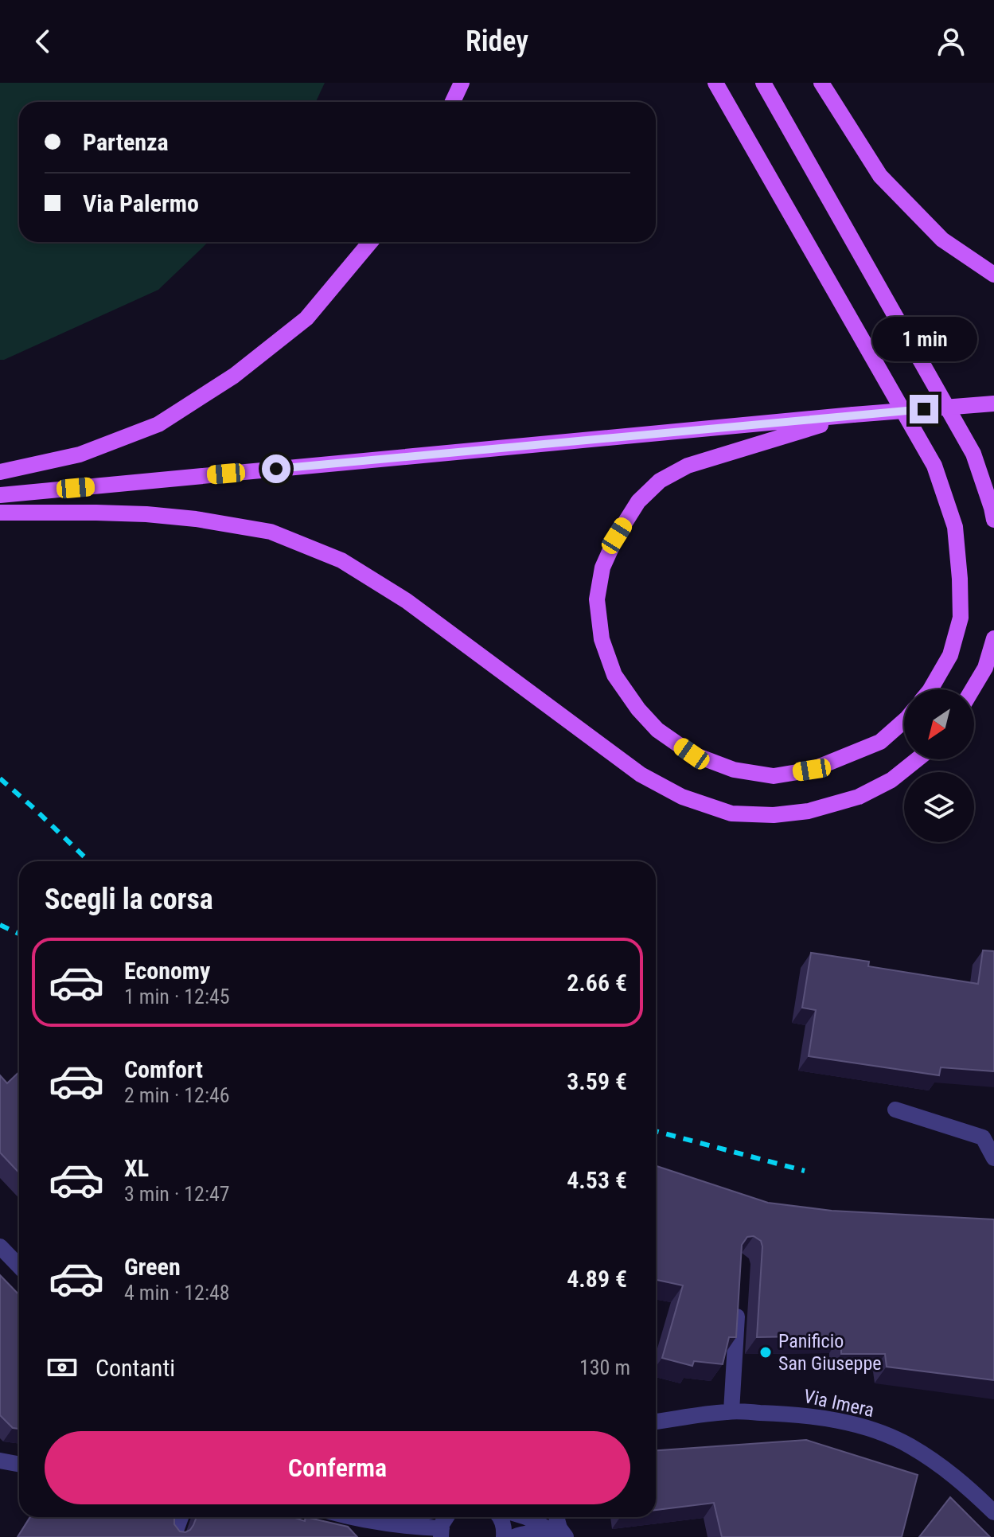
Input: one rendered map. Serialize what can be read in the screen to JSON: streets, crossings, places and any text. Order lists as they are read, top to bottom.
{
  "streets": {
    "street": ["Via Imera"]
  },
  "places": ["Panificio San Giuseppe"],
  "north": "bottom left",
  "page": {
    "header": "Ridey",
    "banner": ["Partenza", "Via Palermo"],
    "bubble": "1 min",
    "heading": "Scegli la corsa",
    "list": [
      {
        "name": "Economy",
        "note": "1 min · 12:45",
        "value": "2.66 €"
      },
      {
        "name": "Comfort",
        "note": "2 min · 12:46",
        "value": "3.59 €"
      },
      {
        "name": "XL",
        "note": "3 min · 12:47",
        "value": "4.53 €"
      },
      {
        "name": "Green",
        "note": "4 min · 12:48",
        "value": "4.89 €"
      }
    ],
    "pay": ["Contanti", "130 m"],
    "buttons": "Conferma"
  }
}
